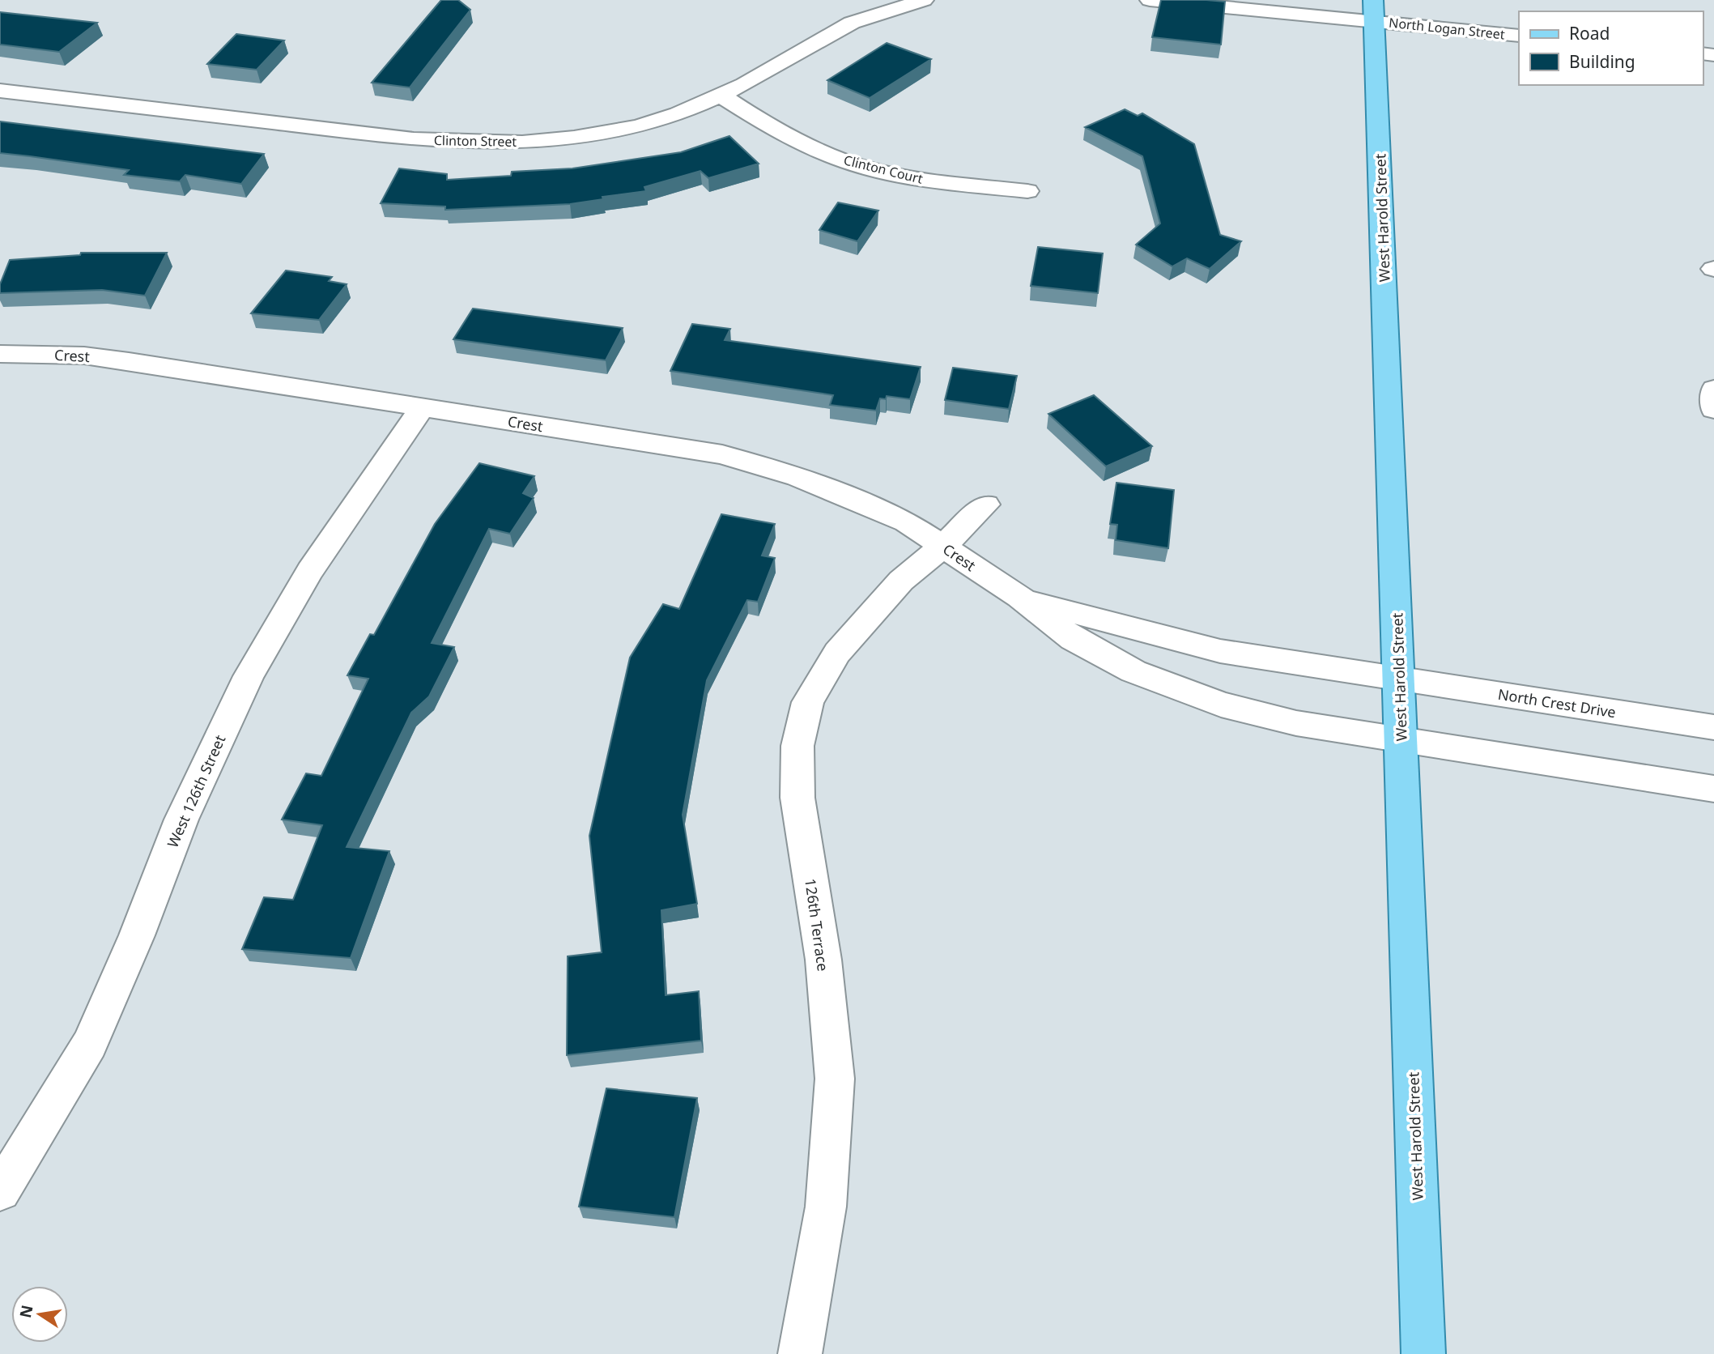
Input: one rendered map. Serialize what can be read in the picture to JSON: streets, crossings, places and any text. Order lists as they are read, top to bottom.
{
  "streets": {
    "main road": ["West Harold Street"],
    "street": [
      "North Logan Street",
      "Clinton Street",
      "Clinton Court",
      "Crest",
      "North Crest Drive",
      "West 126th Street",
      "126th Terrace"
    ]
  },
  "crossings": [
    ["North Logan Street", "West Harold Street"],
    ["Clinton Street", "Clinton Court"],
    ["West Harold Street", "Crest"],
    ["West Harold Street", "North Crest Drive"],
    ["Crest", "North Crest Drive"],
    ["Crest", "West 126th Street"],
    ["Crest", "126th Terrace"]
  ],
  "legend": ["Road", "Building"],
  "north": "left"
}
